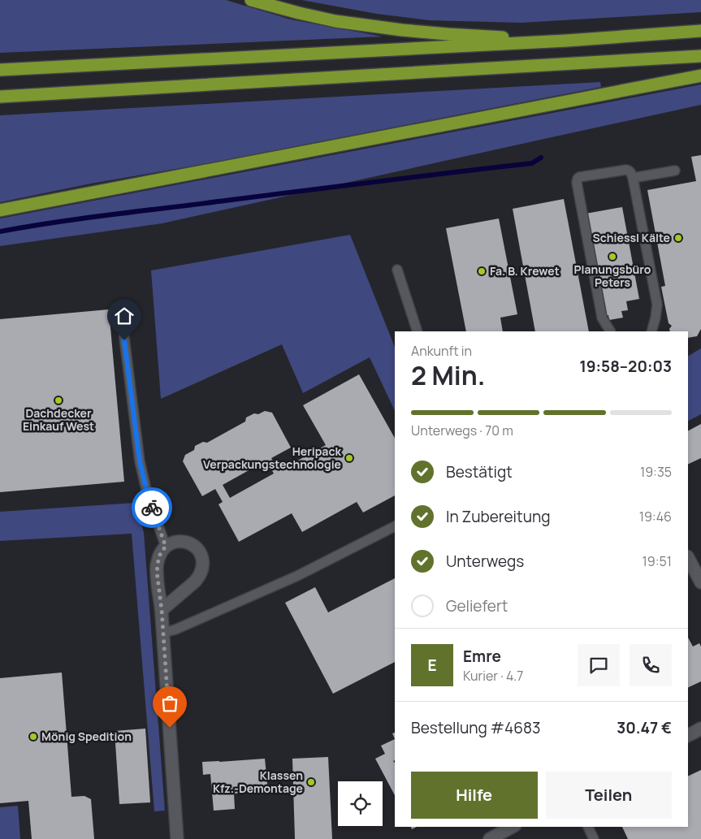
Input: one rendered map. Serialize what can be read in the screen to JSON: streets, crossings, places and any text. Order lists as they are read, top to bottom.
{
  "places": [
    "Schiessl Kälte",
    "Planungsbüro Peters",
    "Fa. B. Krewet",
    "Dachdecker Einkauf West",
    "Heripack Verpackungstechnologie",
    "Mönig Spedition",
    "Klassen Kfz.-Demontage"
  ],
  "page": {
    "heading": ["2 Min.", "Ankunft in", "19:58–20:03"],
    "panel": [
      "Emre",
      "Kurier · 4.7",
      "Bestellung #4683",
      "30.47 €"
    ],
    "bar": "Unterwegs · 70 m",
    "list": [
      ["Bestätigt", "19:35"],
      ["In Zubereitung", "19:46"],
      ["Unterwegs", "19:51"],
      "Geliefert"
    ],
    "round": "E",
    "buttons": ["Hilfe", "Teilen"]
  }
}
